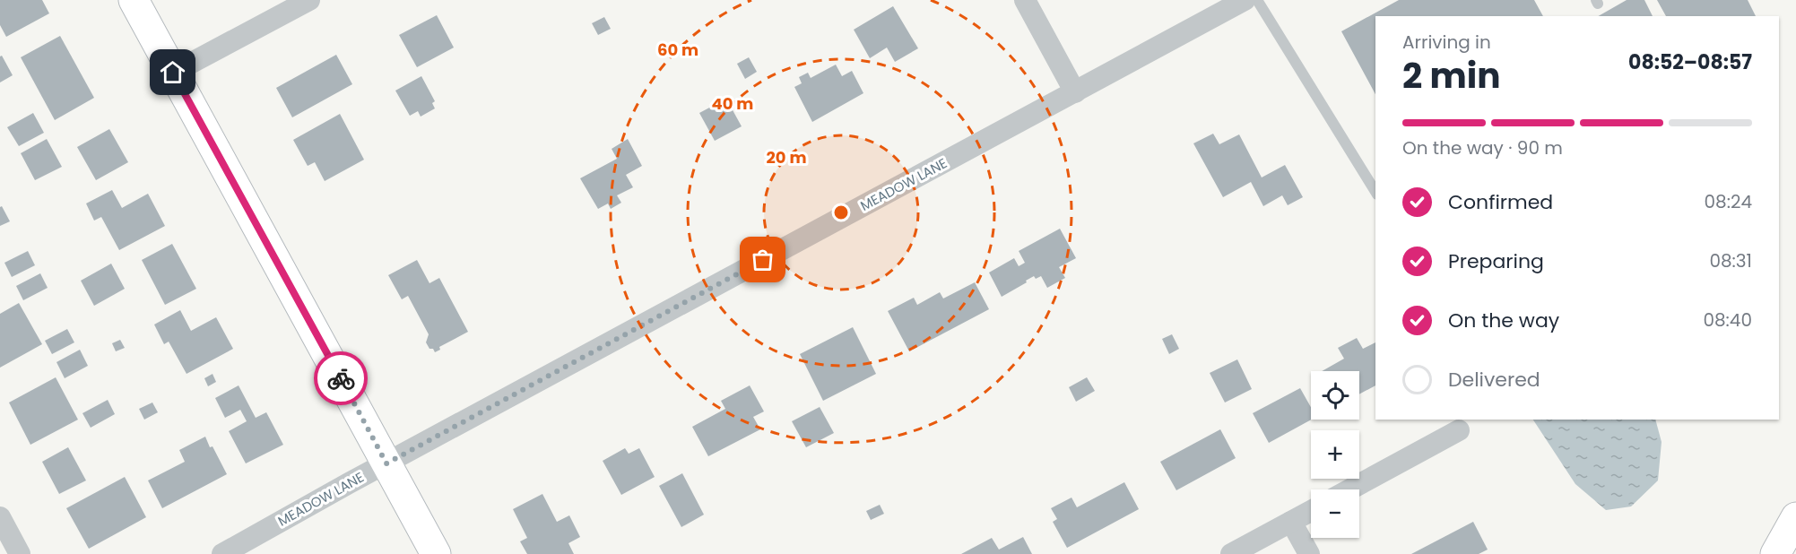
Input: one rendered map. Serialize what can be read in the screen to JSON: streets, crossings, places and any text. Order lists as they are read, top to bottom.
{
  "streets": {
    "street": ["MEADOW LANE"]
  },
  "page": {
    "heading": ["2 min", "Arriving in", "08:52–08:57"],
    "bar": "On the way · 90 m",
    "list": [
      ["Confirmed", "08:24"],
      ["Preparing", "08:31"],
      ["On the way", "08:40"],
      "Delivered"
    ],
    "map_buttons": ["+", "−"]
  },
  "rings": ["60 m", "40 m", "20 m"]
}
